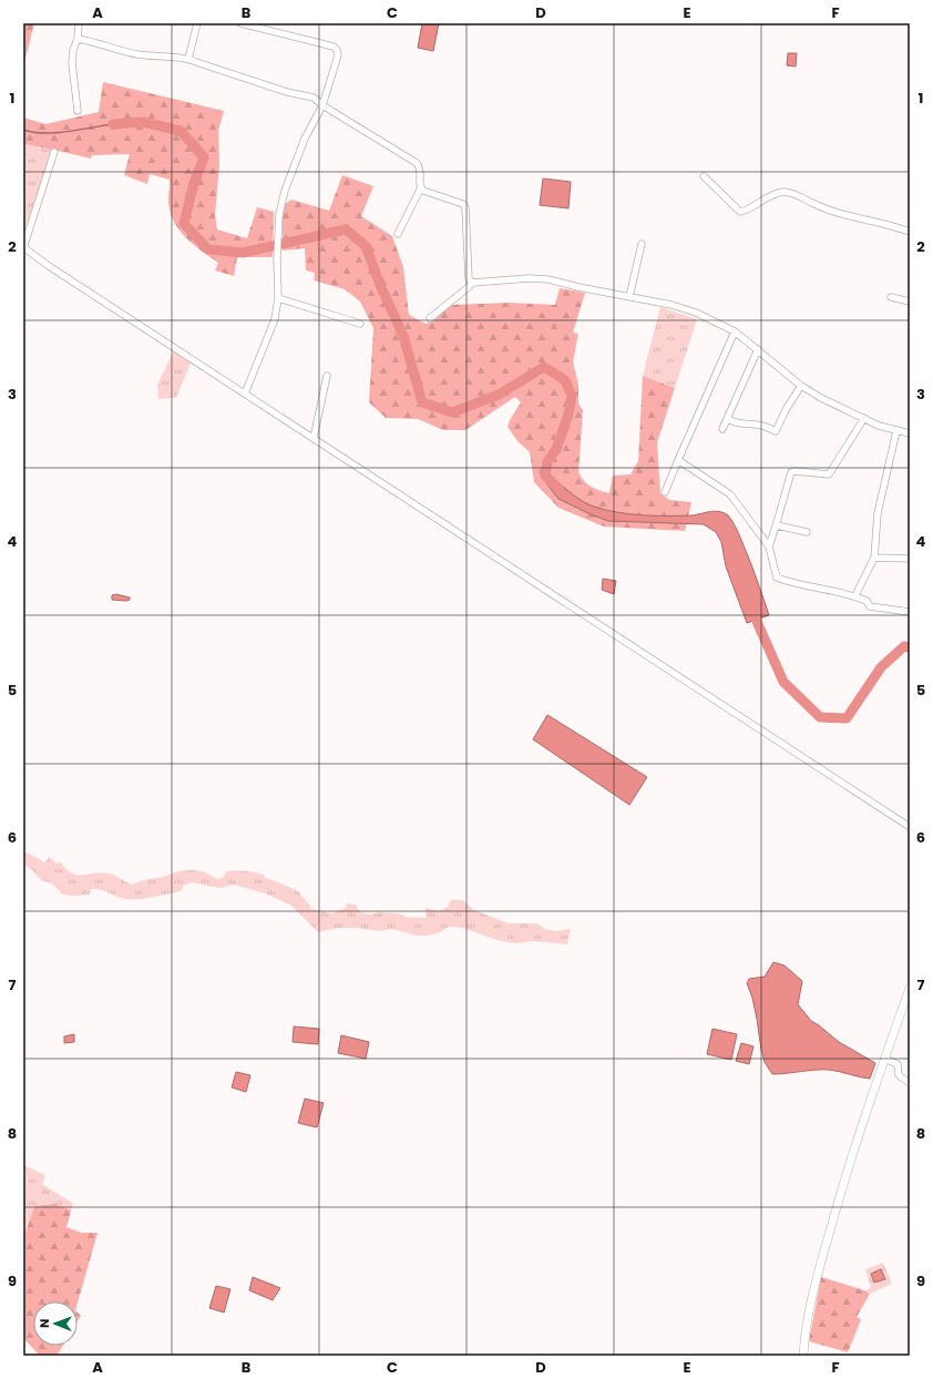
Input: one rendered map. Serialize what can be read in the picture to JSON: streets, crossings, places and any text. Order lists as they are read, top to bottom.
{
  "north": "left",
  "grid": {
    "columns": [
      "A",
      "B",
      "C",
      "D",
      "E",
      "F"
    ],
    "rows": [
      "1",
      "2",
      "3",
      "4",
      "5",
      "6",
      "7",
      "8",
      "9"
    ]
  }
}
